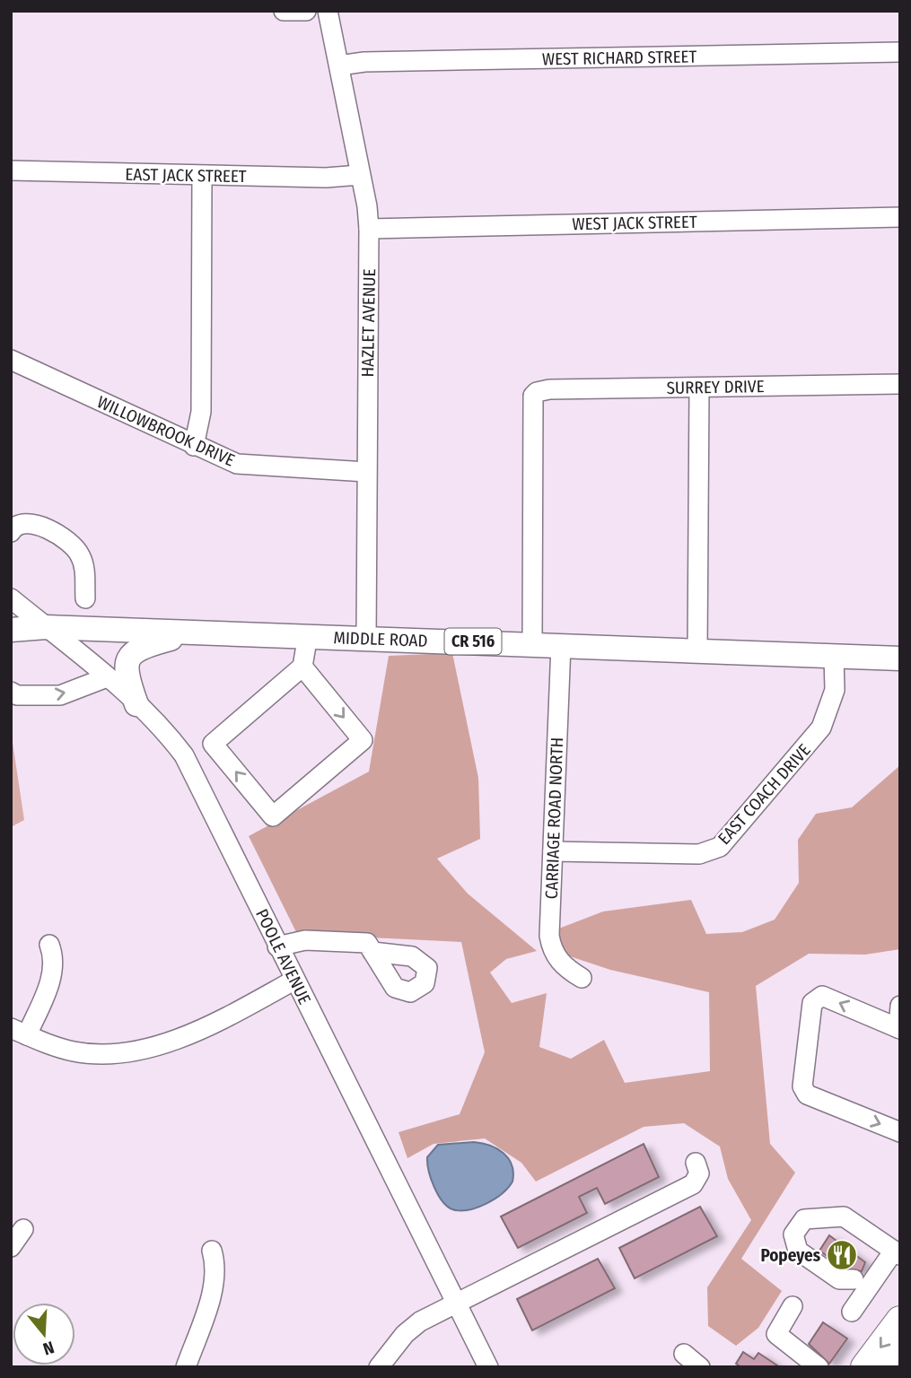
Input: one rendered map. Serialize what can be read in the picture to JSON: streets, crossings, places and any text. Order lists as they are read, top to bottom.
{
  "streets": {
    "main road": ["MIDDLE ROAD", "CR 516"],
    "street": [
      "WEST RICHARD STREET",
      "EAST JACK STREET",
      "WEST JACK STREET",
      "HAZLET AVENUE",
      "SURREY DRIVE",
      "WILLOWBROOK DRIVE",
      "EAST COACH DRIVE",
      "CARRIAGE ROAD NORTH",
      "POOLE AVENUE"
    ]
  },
  "crossings": [
    ["WEST RICHARD STREET", "HAZLET AVENUE"],
    ["EAST JACK STREET", "HAZLET AVENUE"],
    ["WEST JACK STREET", "HAZLET AVENUE"],
    ["HAZLET AVENUE", "WILLOWBROOK DRIVE"],
    ["HAZLET AVENUE", "MIDDLE ROAD"],
    ["SURREY DRIVE", "MIDDLE ROAD"],
    ["MIDDLE ROAD", "EAST COACH DRIVE"],
    ["MIDDLE ROAD", "CARRIAGE ROAD NORTH"],
    ["MIDDLE ROAD", "POOLE AVENUE"],
    ["EAST COACH DRIVE", "CARRIAGE ROAD NORTH"]
  ],
  "places": {
    "restaurant": ["Popeyes"]
  },
  "north": "bottom"
}
